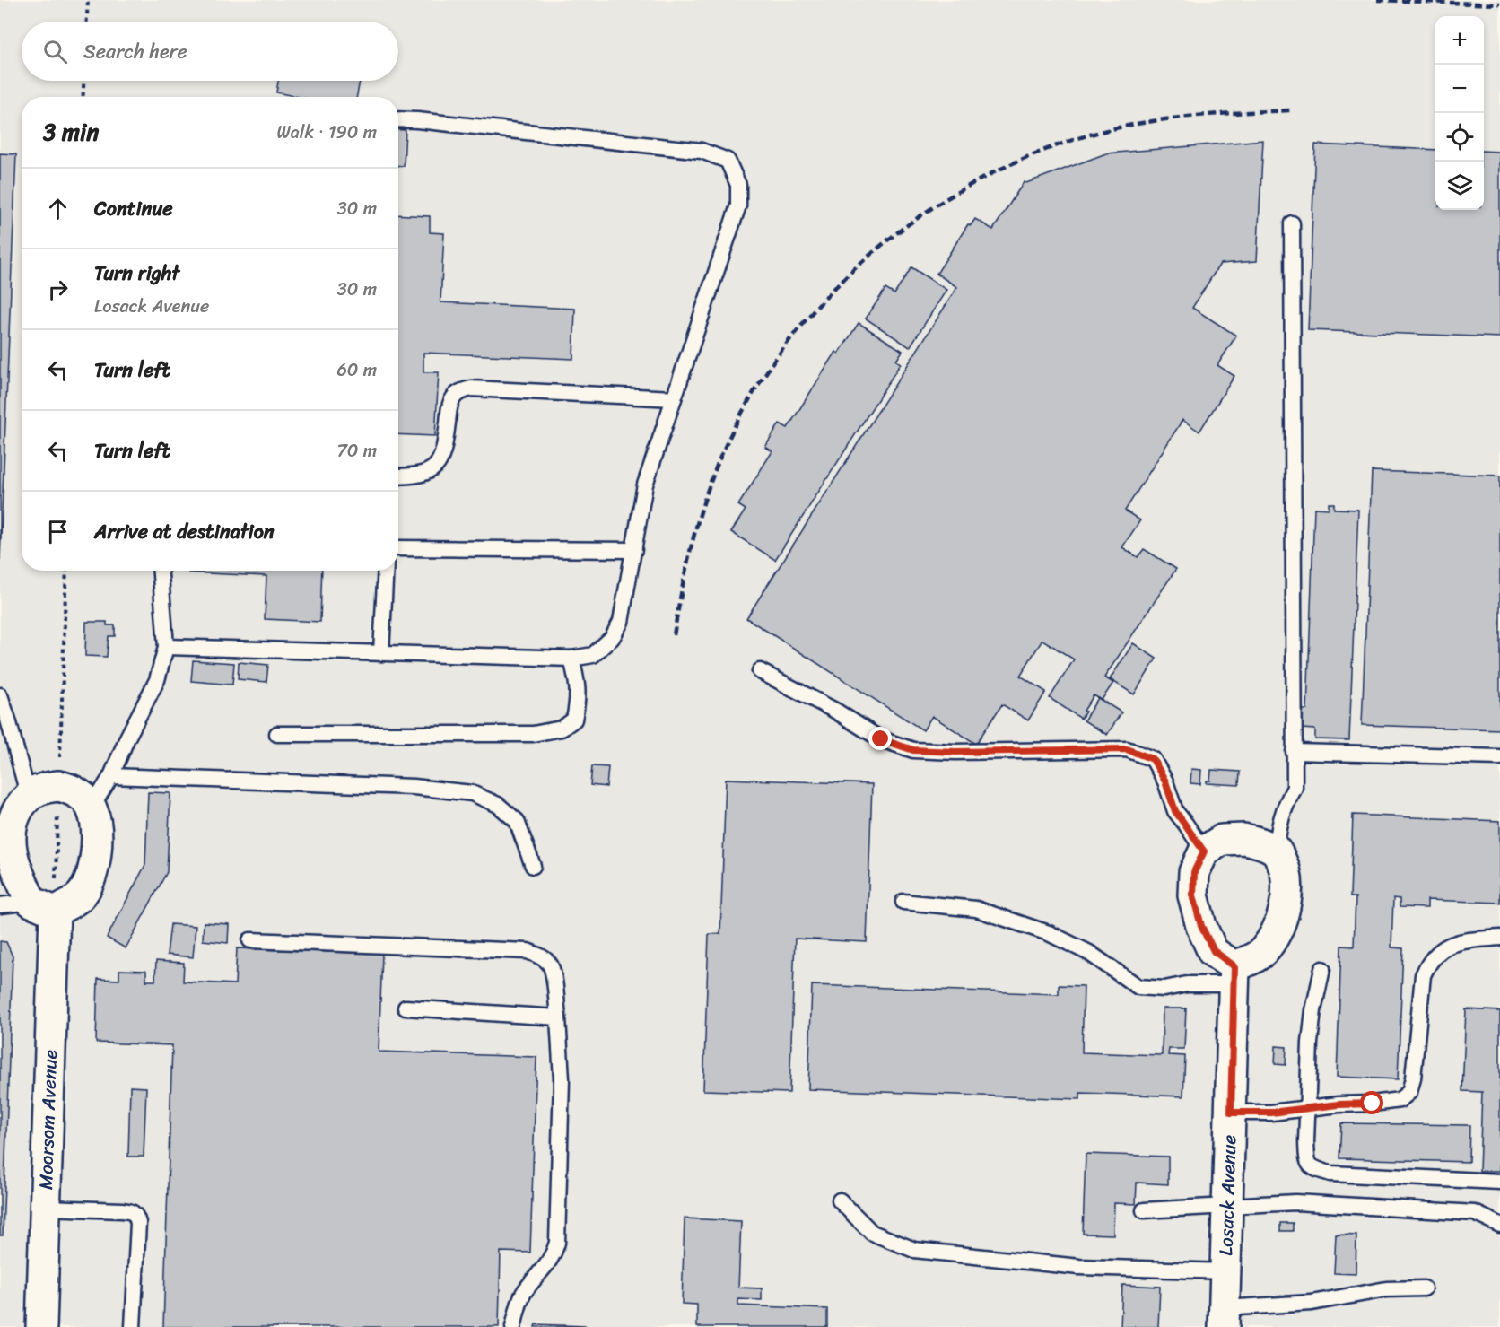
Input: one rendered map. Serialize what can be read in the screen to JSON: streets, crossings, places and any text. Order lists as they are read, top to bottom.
{
  "streets": {
    "street": ["Moorsom Avenue", "Losack Avenue"]
  },
  "page": {
    "map_buttons": ["+", "−"],
    "search": "Search here",
    "heading": ["3 min", "Walk · 190 m"],
    "list": [
      ["Continue", "30 m"],
      ["Turn right", "Losack Avenue", "30 m"],
      ["Turn left", "60 m"],
      ["Turn left", "70 m"],
      "Arrive at destination"
    ]
  }
}
